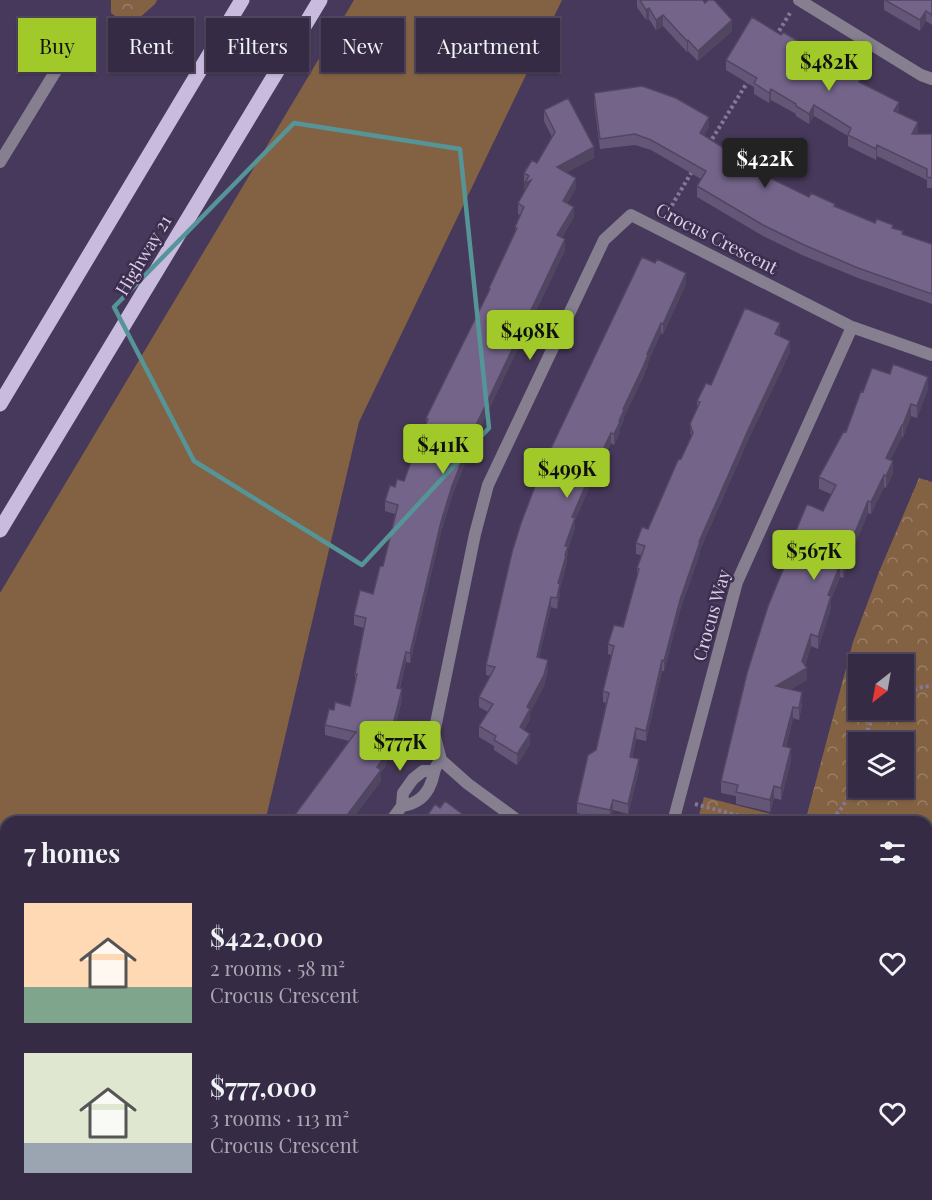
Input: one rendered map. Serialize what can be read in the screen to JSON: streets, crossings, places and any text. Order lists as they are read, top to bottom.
{
  "streets": {
    "main road": ["Highway 21"],
    "street": ["Crocus Crescent", "Crocus Way"]
  },
  "crossings": [
    ["Crocus Crescent", "Crocus Way"]
  ],
  "north": "bottom left",
  "page": {
    "chip": [
      "Buy",
      "Rent",
      "Filters",
      "New",
      "Apartment"
    ],
    "price": [
      "$482K",
      "$422K",
      "$498K",
      "$411K",
      "$499K",
      "$567K",
      "$777K"
    ],
    "heading": "7 homes",
    "list": [
      {
        "name": "$422,000",
        "note": "2 rooms · 58 m² · Crocus Crescent"
      },
      {
        "name": "$777,000",
        "note": "3 rooms · 113 m² · Crocus Crescent"
      }
    ]
  }
}
